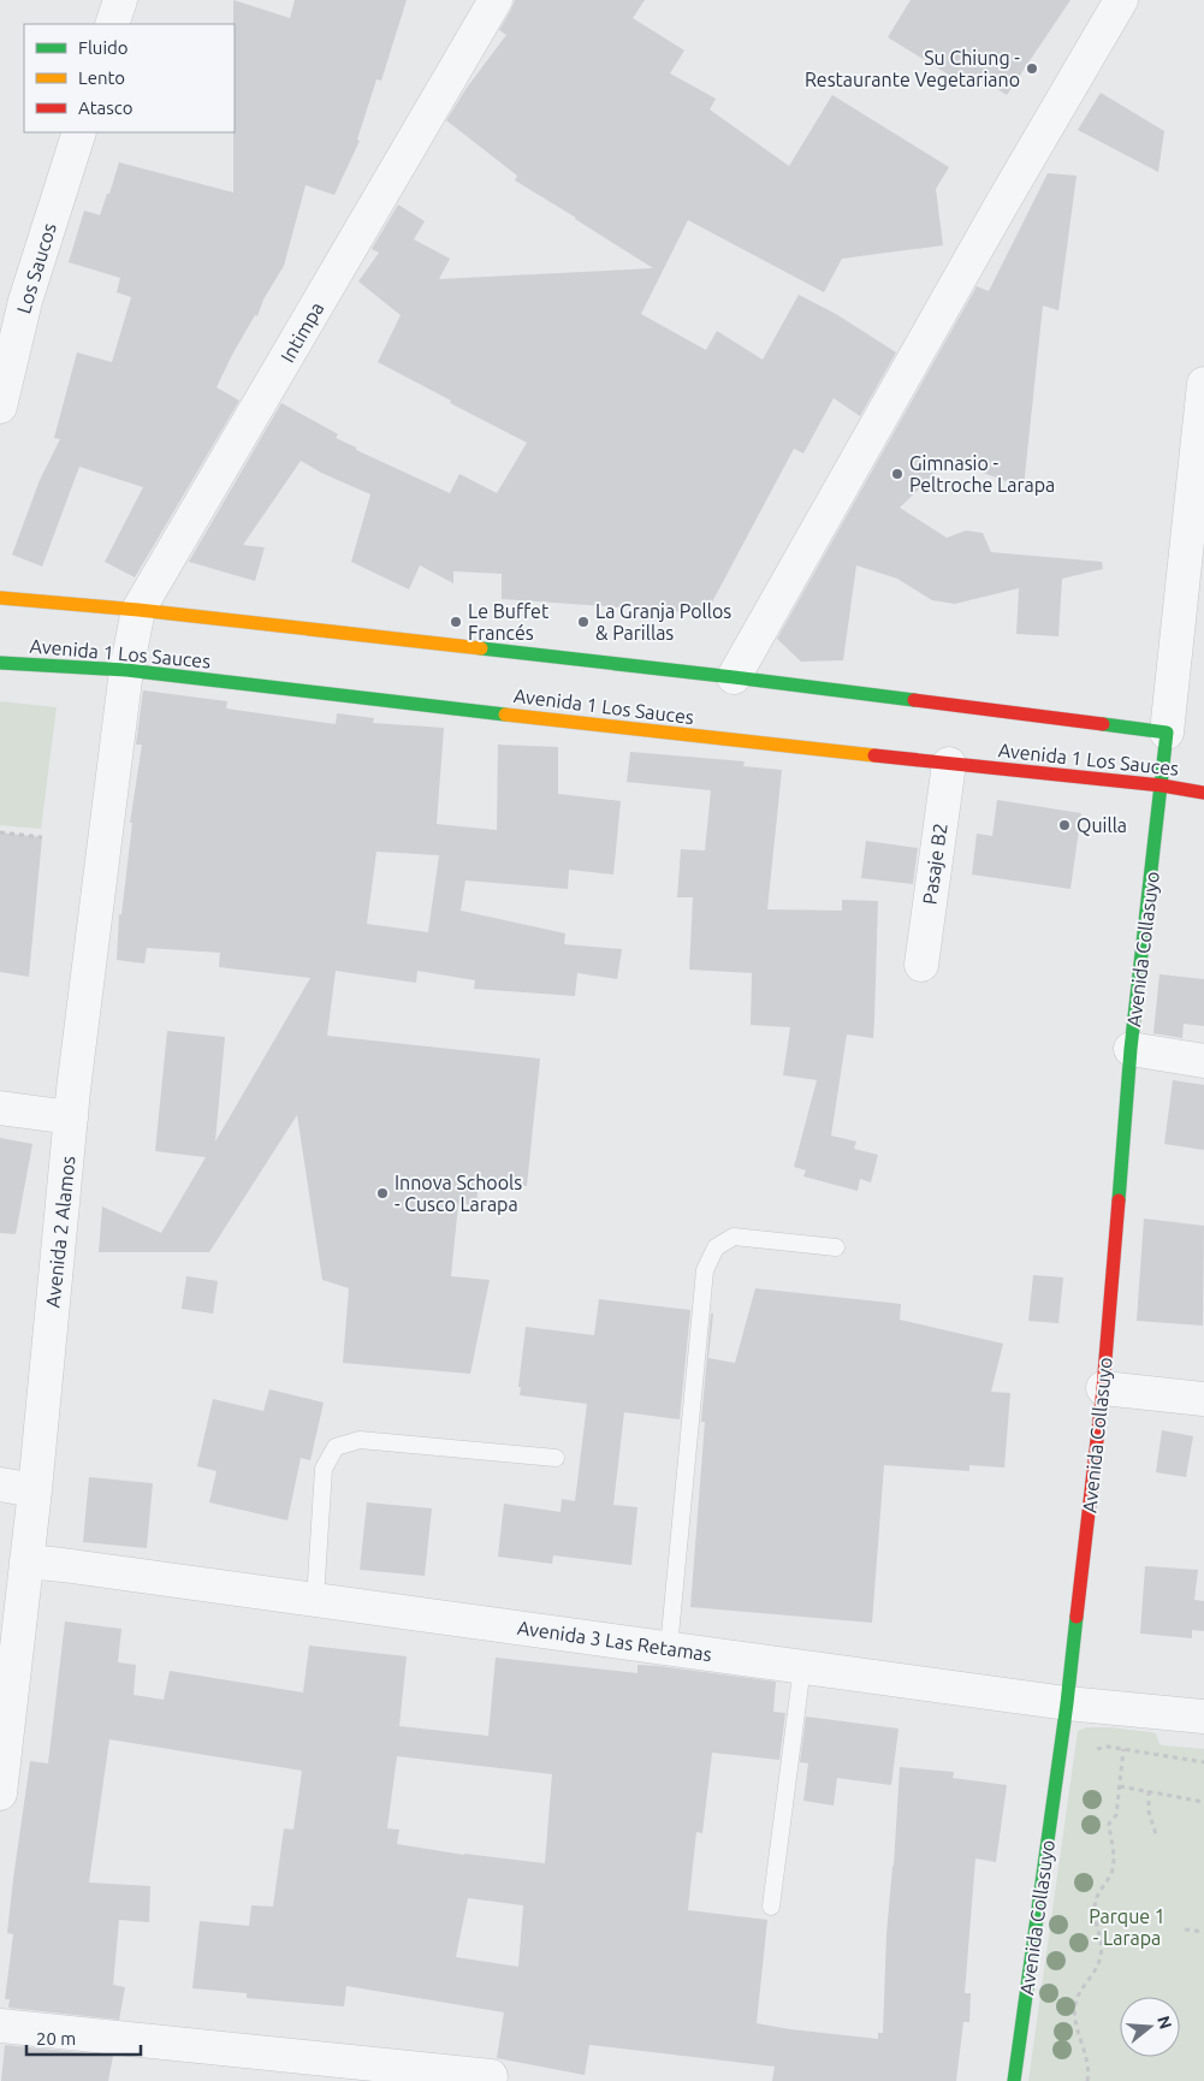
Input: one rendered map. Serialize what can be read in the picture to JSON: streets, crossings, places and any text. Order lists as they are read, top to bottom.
{
  "streets": {
    "street": [
      "Los Saucos",
      "Intimpa",
      "Avenida 1 Los Sauces",
      "Pasaje B2",
      "Avenida Collasuyo",
      "Avenida 2 Alamos",
      "Avenida 3 Las Retamas"
    ]
  },
  "crossings": [
    ["Intimpa", "Avenida 1 Los Sauces"],
    ["Intimpa", "Avenida 2 Alamos"],
    ["Avenida 1 Los Sauces", "Pasaje B2"],
    ["Avenida 1 Los Sauces", "Avenida Collasuyo"],
    ["Avenida 1 Los Sauces", "Avenida 2 Alamos"],
    ["Avenida Collasuyo", "Avenida 3 Las Retamas"],
    ["Avenida 2 Alamos", "Avenida 3 Las Retamas"]
  ],
  "parks": ["Parque 1 - Larapa"],
  "places": [
    "Su Chiung - Restaurante Vegetariano",
    "Gimnasio - Peltroche Larapa",
    "Le Buffet Francés",
    "La Granja Pollos & Parillas",
    "Quilla",
    "Innova Schools - Cusco Larapa"
  ],
  "legend": ["Fluido", "Lento", "Atasco"],
  "scale_bar": "20 m",
  "north": "right"
}
